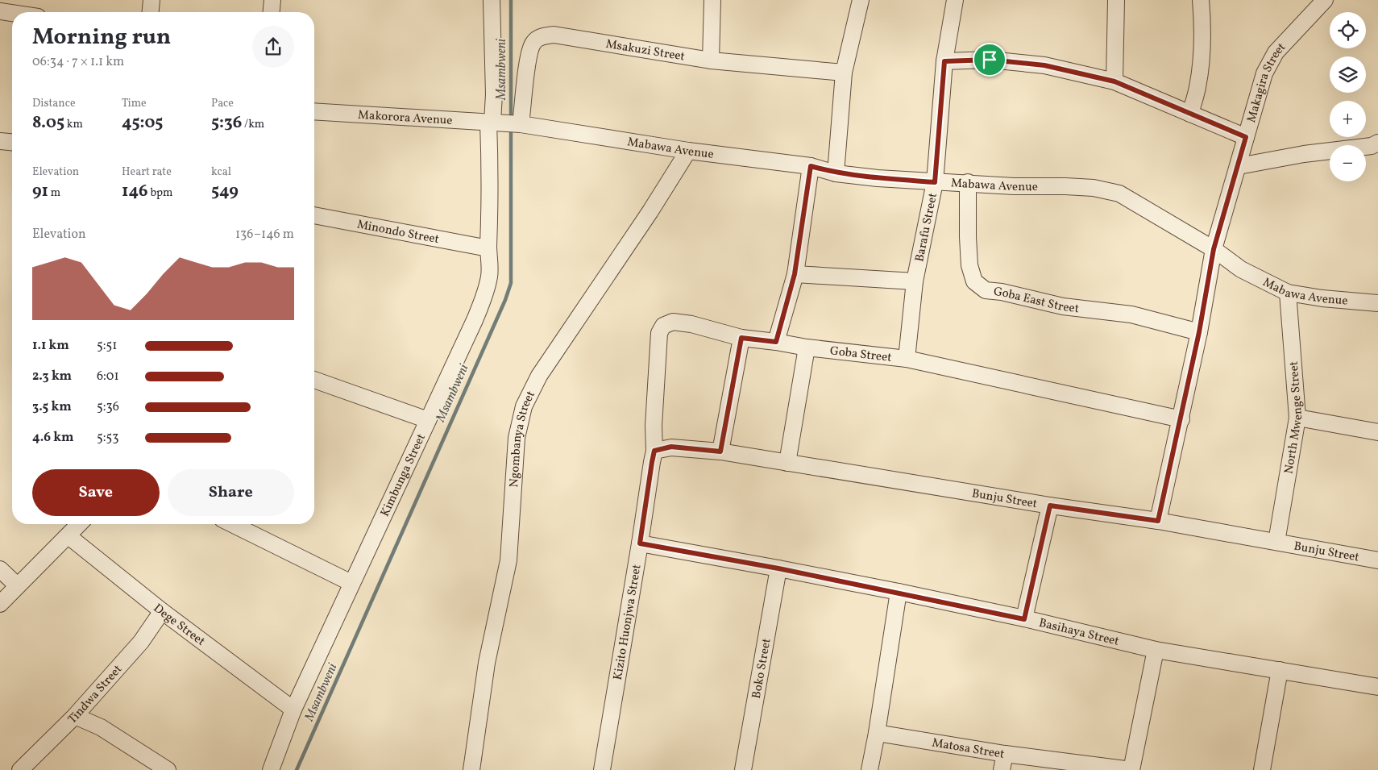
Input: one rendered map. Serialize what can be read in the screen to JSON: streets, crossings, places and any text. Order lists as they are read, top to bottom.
{
  "streets": {
    "street": [
      "Msakuzi Street",
      "Makagira Street",
      "Makorora Avenue",
      "Mabawa Avenue",
      "Barafu Street",
      "Minondo Street",
      "Goba East Street",
      "Goba Street",
      "North Mwenge Street",
      "Ngombanya Street",
      "Kimbunga Street",
      "Bunju Street",
      "Kizito Huonjwa Street",
      "Dege Street",
      "Basihaya Street",
      "Boko Street",
      "Tindwa Street",
      "Matosa Street"
    ]
  },
  "crossings": [
    ["Msakuzi Street", "Makorora Avenue"],
    ["Msakuzi Street", "Mabawa Avenue"],
    ["Msakuzi Street", "Kimbunga Street"],
    ["Makagira Street", "Mabawa Avenue"],
    ["Makagira Street", "Goba East Street"],
    ["Makagira Street", "Goba Street"],
    ["Makagira Street", "Bunju Street"],
    ["Makorora Avenue", "Mabawa Avenue"],
    ["Makorora Avenue", "Kimbunga Street"],
    ["Mabawa Avenue", "Barafu Street"],
    ["Mabawa Avenue", "Goba East Street"],
    ["Mabawa Avenue", "North Mwenge Street"],
    ["Mabawa Avenue", "Ngombanya Street"],
    ["Mabawa Avenue", "Kimbunga Street"],
    ["Barafu Street", "Goba Street"],
    ["Minondo Street", "Kimbunga Street"],
    ["Goba Street", "Bunju Street"],
    ["Goba Street", "Kizito Huonjwa Street"],
    ["North Mwenge Street", "Bunju Street"],
    ["Kimbunga Street", "Dege Street"],
    ["Bunju Street", "Kizito Huonjwa Street"],
    ["Kizito Huonjwa Street", "Basihaya Street"],
    ["Dege Street", "Tindwa Street"],
    ["Basihaya Street", "Boko Street"]
  ],
  "water": ["Msambweni"],
  "page": {
    "map_buttons": ["+", "−"],
    "heading": ["Morning run", "06:34 · 7 × 1.1 km"],
    "stats": [
      ["Distance", "8.05 km"],
      ["Time", "45:05"],
      ["Pace", "5:36 /km"],
      ["Elevation", "91 m"],
      ["Heart rate", "146 bpm"],
      ["kcal", "549"]
    ],
    "chart": ["Elevation", "136–146 m"],
    "list": [
      {
        "name": "1.1 km",
        "note": "5:51"
      },
      {
        "name": "2.3 km",
        "note": "6:01"
      },
      {
        "name": "3.5 km",
        "note": "5:36"
      },
      {
        "name": "4.6 km",
        "note": "5:53"
      }
    ],
    "buttons": ["Save", "Share"]
  }
}
